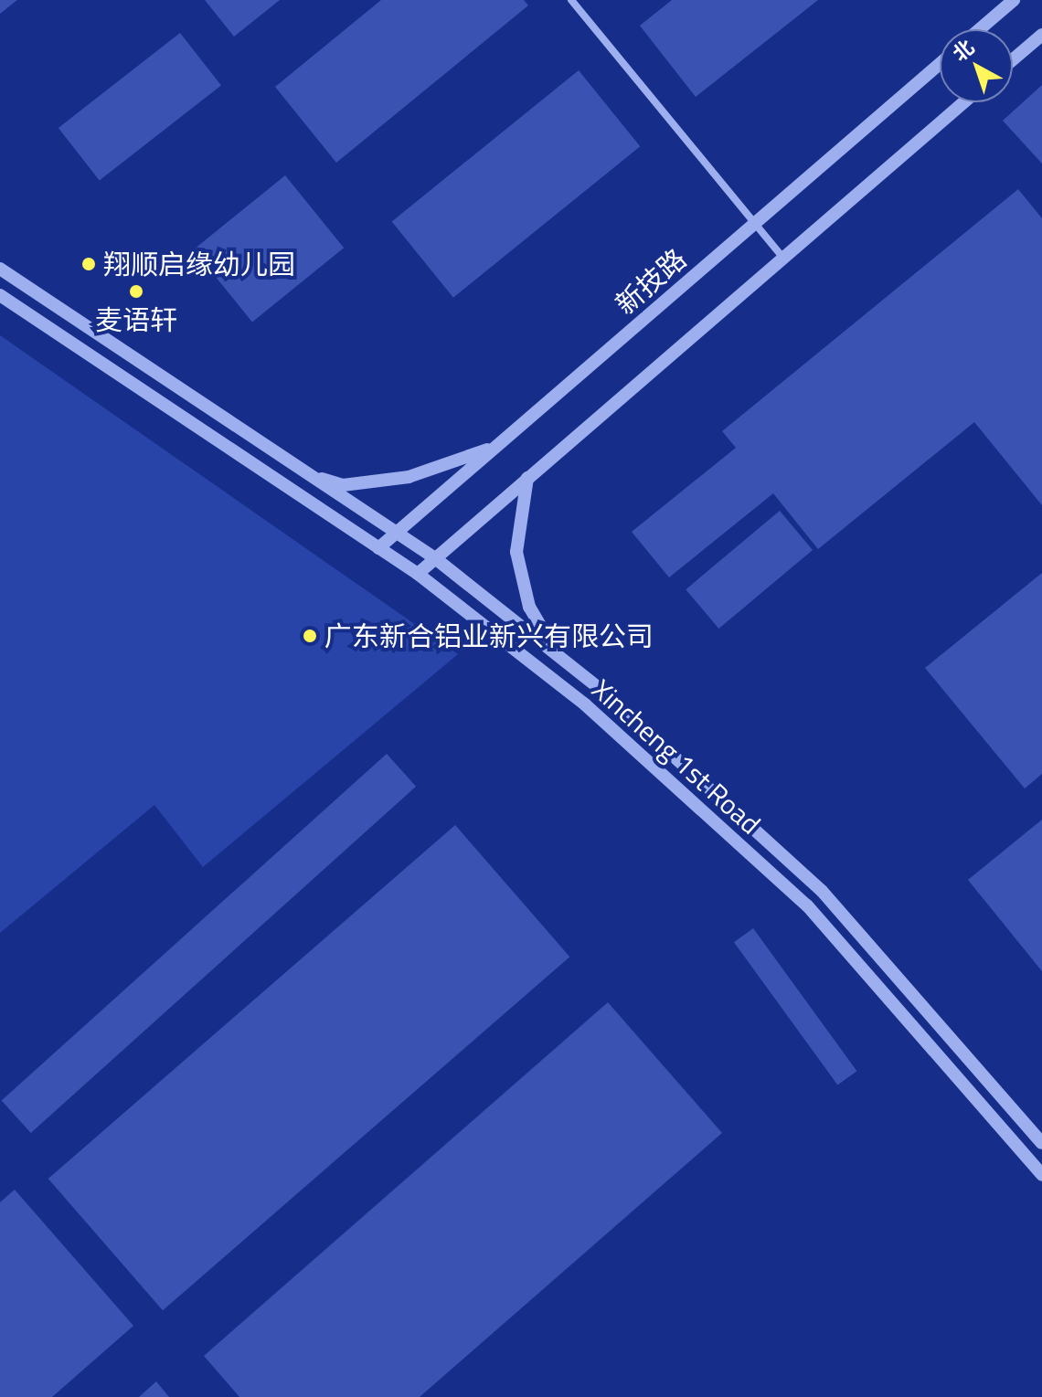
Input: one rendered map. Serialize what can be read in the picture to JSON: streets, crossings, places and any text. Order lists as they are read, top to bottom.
{
  "streets": {
    "street": ["新技路", "Xincheng 1st Road"]
  },
  "crossings": [
    ["新技路", "Xincheng 1st Road"]
  ],
  "places": ["翔顺启缘幼儿园", "麦语轩", "广东新合铝业新兴有限公司"],
  "north": "top left"
}
